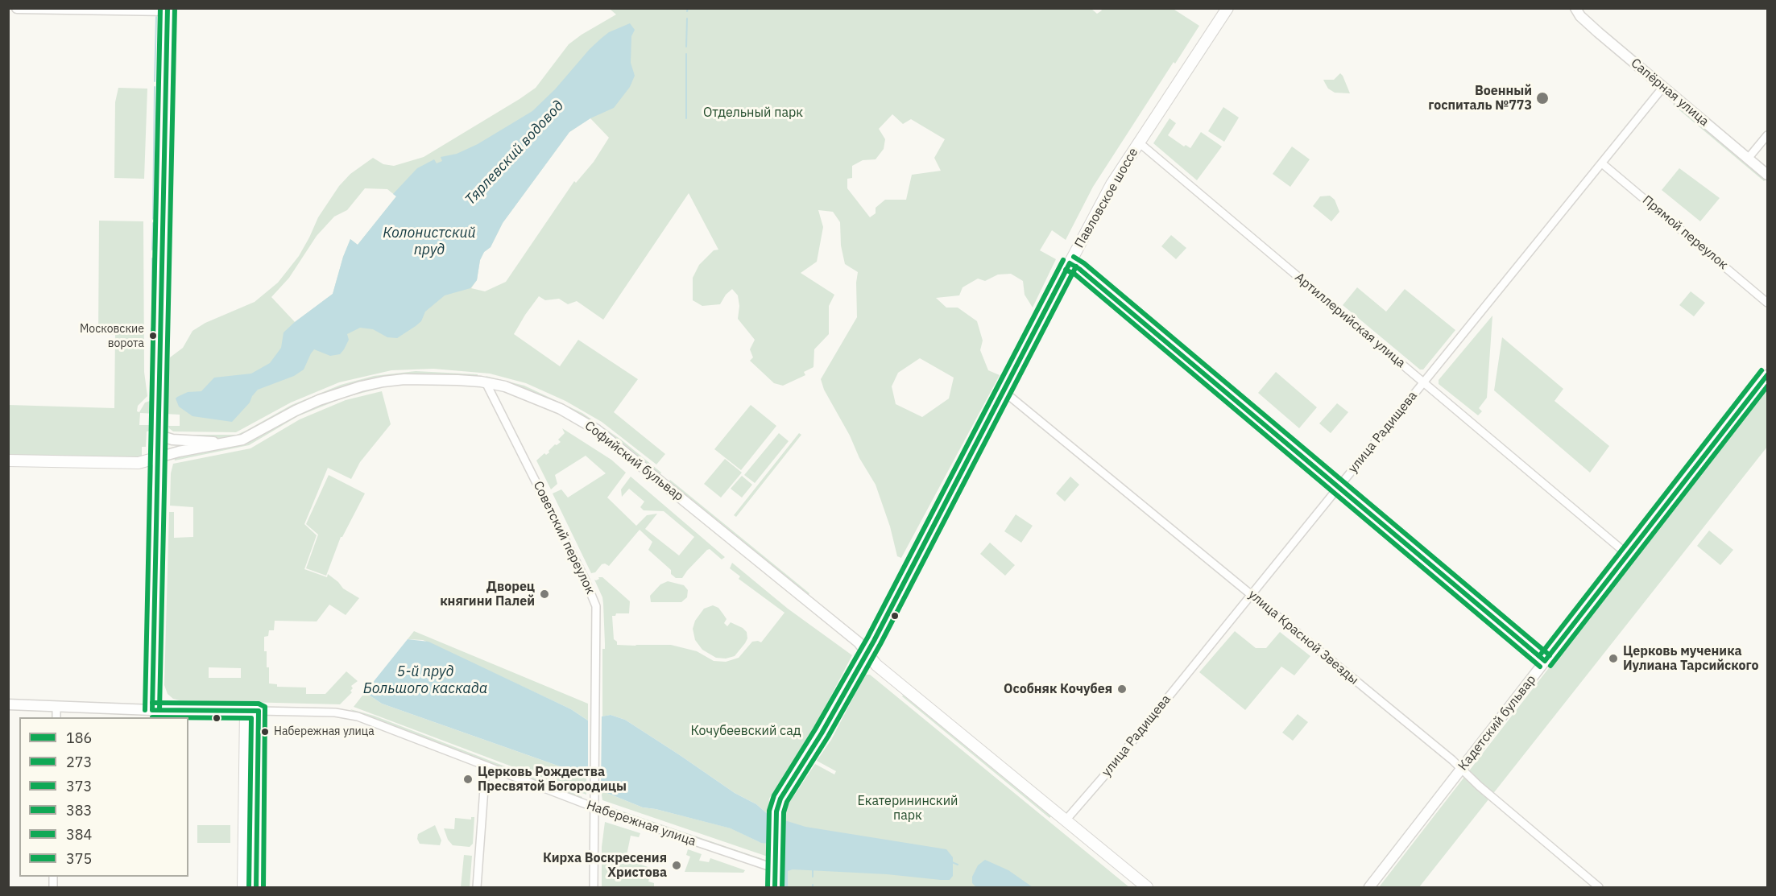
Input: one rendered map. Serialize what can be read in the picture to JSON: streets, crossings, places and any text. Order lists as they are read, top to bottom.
{
  "streets": {
    "main road": ["Павловское шоссе", "Софийский бульвар"],
    "street": [
      "Сапёрная улица",
      "Прямой переулок",
      "Артиллерийская улица",
      "улица Радищева",
      "Советский переулок",
      "улица Красной Звезды",
      "Кадетский бульвар",
      "Набережная улица"
    ]
  },
  "crossings": [
    ["Сапёрная улица", "улица Радищева"],
    ["Павловское шоссе", "Артиллерийская улица"],
    ["Павловское шоссе", "Софийский бульвар"],
    ["Павловское шоссе", "улица Красной Звезды"],
    ["Павловское шоссе", "Набережная улица"],
    ["Прямой переулок", "улица Радищева"],
    ["Артиллерийская улица", "улица Радищева"],
    ["Артиллерийская улица", "Кадетский бульвар"],
    ["улица Радищева", "улица Красной Звезды"],
    ["Софийский бульвар", "Советский переулок"],
    ["Советский переулок", "Набережная улица"],
    ["улица Красной Звезды", "Кадетский бульвар"]
  ],
  "water": ["Тярлевский водовод", "Колонистский пруд", "5-й пруд Большого каскада"],
  "parks": ["Отдельный парк", "Кочубеевский сад", "Екатерининский парк"],
  "places": [
    "Военный госпиталь №773",
    "Московские ворота",
    "Дворец княгини Палей",
    "Церковь мученика Иулиана Тарсийского",
    "Особняк Кочубея",
    "Набережная улица",
    "Церковь Рождества Пресвятой Богородицы",
    "Кирха Воскресения Христова"
  ],
  "lines": [
    "transit line 383",
    "transit line 384",
    "transit line 375",
    "transit line 373",
    "transit line 186",
    "transit line 273"
  ],
  "legend": [
    "186",
    "273",
    "373",
    "383",
    "384",
    "375"
  ]
}
